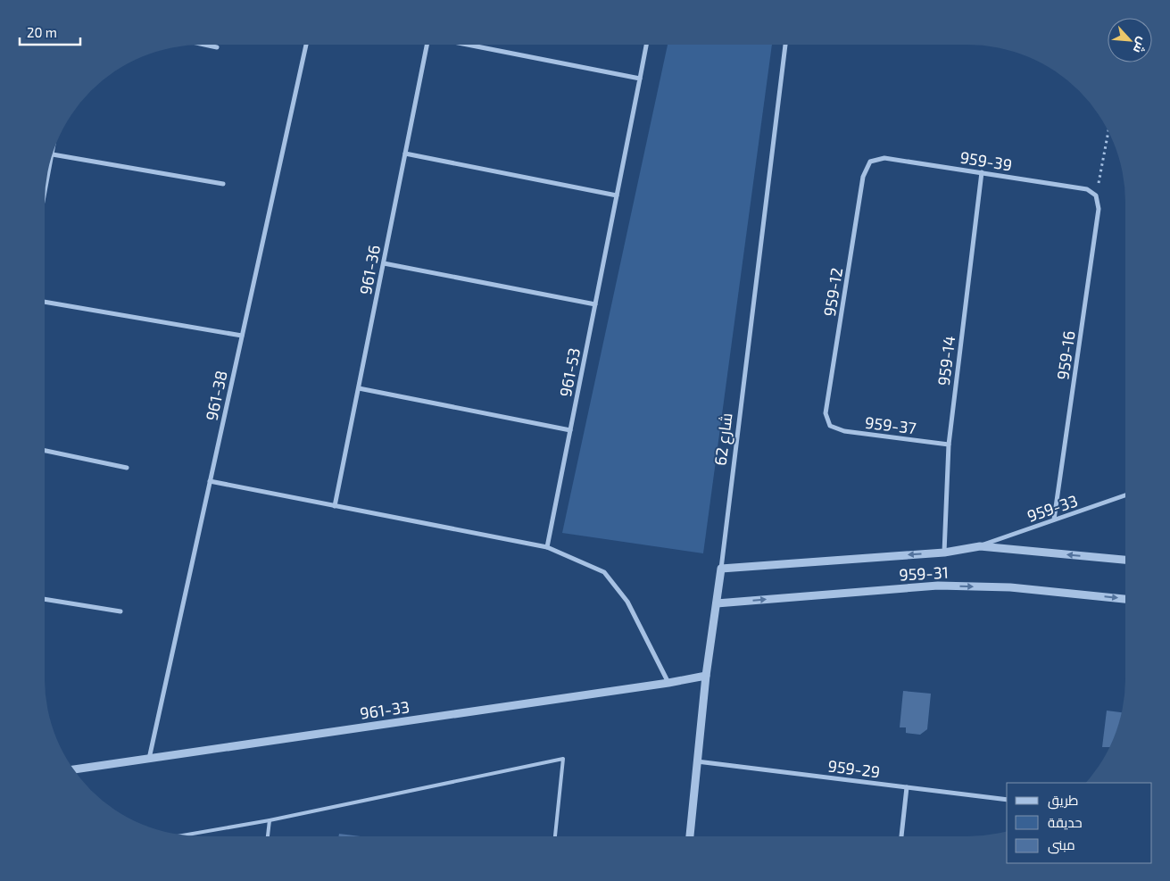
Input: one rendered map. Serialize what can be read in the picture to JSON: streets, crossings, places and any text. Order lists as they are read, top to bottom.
{
  "streets": {
    "street": [
      "959-39",
      "961-36",
      "959-12",
      "959-16",
      "959-14",
      "961-53",
      "961-38",
      "959-37",
      "شارع 62",
      "959-33",
      "959-31",
      "961-33",
      "959-29"
    ]
  },
  "crossings": [
    ["959-39", "959-12"],
    ["959-39", "959-16"],
    ["959-39", "959-14"],
    ["959-12", "959-37"],
    ["959-16", "959-33"],
    ["959-14", "959-37"],
    ["959-14", "959-31"],
    ["961-38", "961-33"],
    ["شارع 62", "959-31"],
    ["شارع 62", "961-33"],
    ["شارع 62", "959-29"],
    ["959-33", "959-31"]
  ],
  "legend": ["طريق", "حديقة", "مبنى"],
  "scale_bar": "20 m",
  "north": "bottom right"
}
